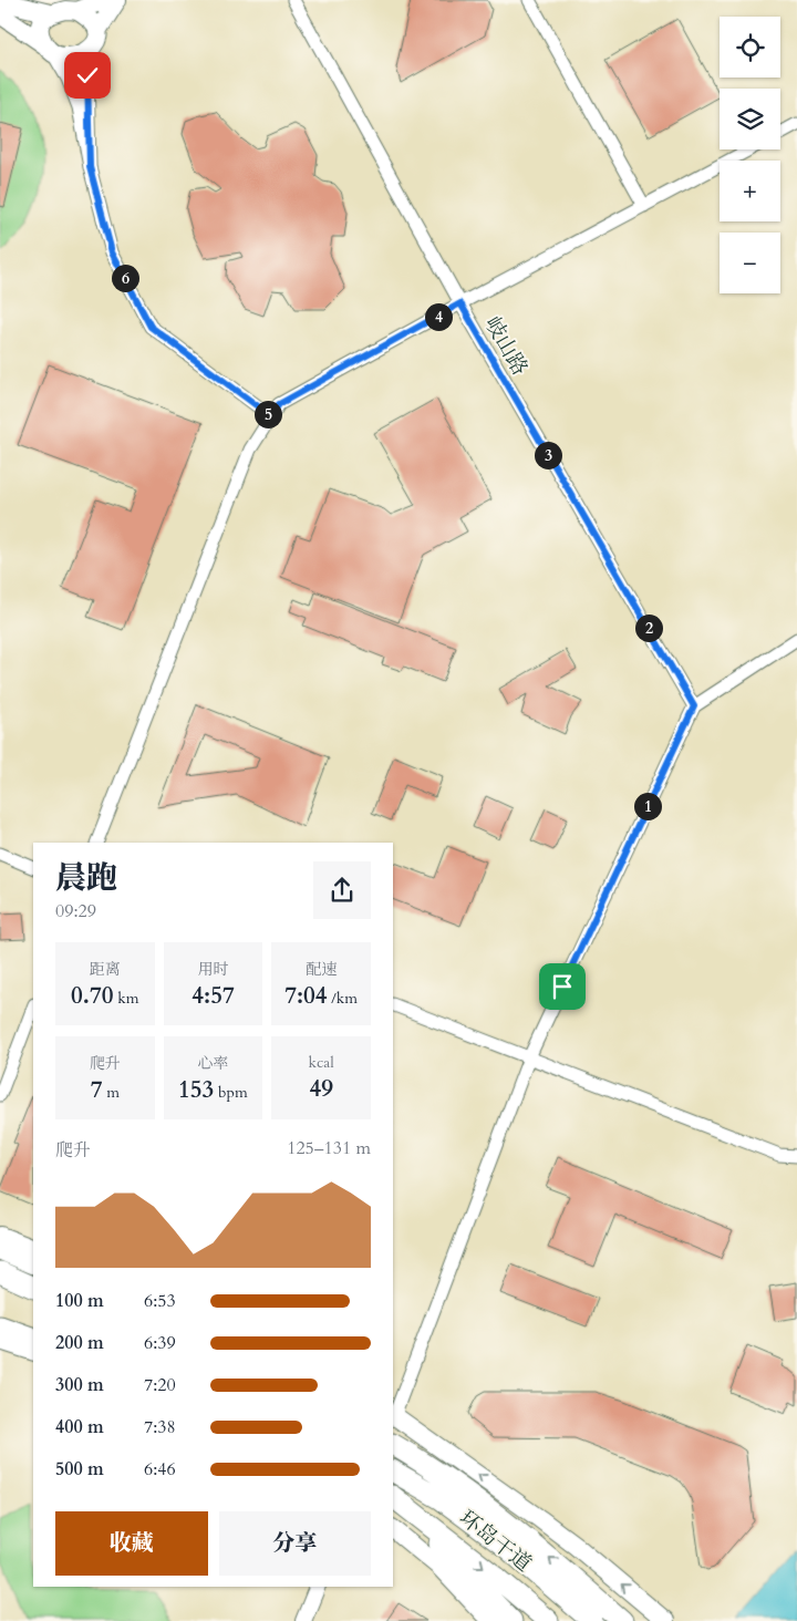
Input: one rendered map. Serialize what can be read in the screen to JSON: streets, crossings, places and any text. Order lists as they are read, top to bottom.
{
  "streets": {
    "highway": ["环岛干道"],
    "street": ["岐山路"]
  },
  "page": {
    "map_buttons": ["+", "−"],
    "pins": [
      "6",
      "4",
      "5",
      "3",
      "2",
      "1"
    ],
    "heading": ["晨跑", "09:29"],
    "stats": [
      ["距离", "0.70 km"],
      ["用时", "4:57"],
      ["配速", "7:04 /km"],
      ["爬升", "7 m"],
      ["心率", "153 bpm"],
      ["kcal", "49"]
    ],
    "chart": ["爬升", "125–131 m"],
    "list": [
      {
        "name": "100 m",
        "note": "6:53"
      },
      {
        "name": "200 m",
        "note": "6:39"
      },
      {
        "name": "300 m",
        "note": "7:20"
      },
      {
        "name": "400 m",
        "note": "7:38"
      },
      {
        "name": "500 m",
        "note": "6:46"
      }
    ],
    "buttons": ["收藏", "分享"]
  }
}
